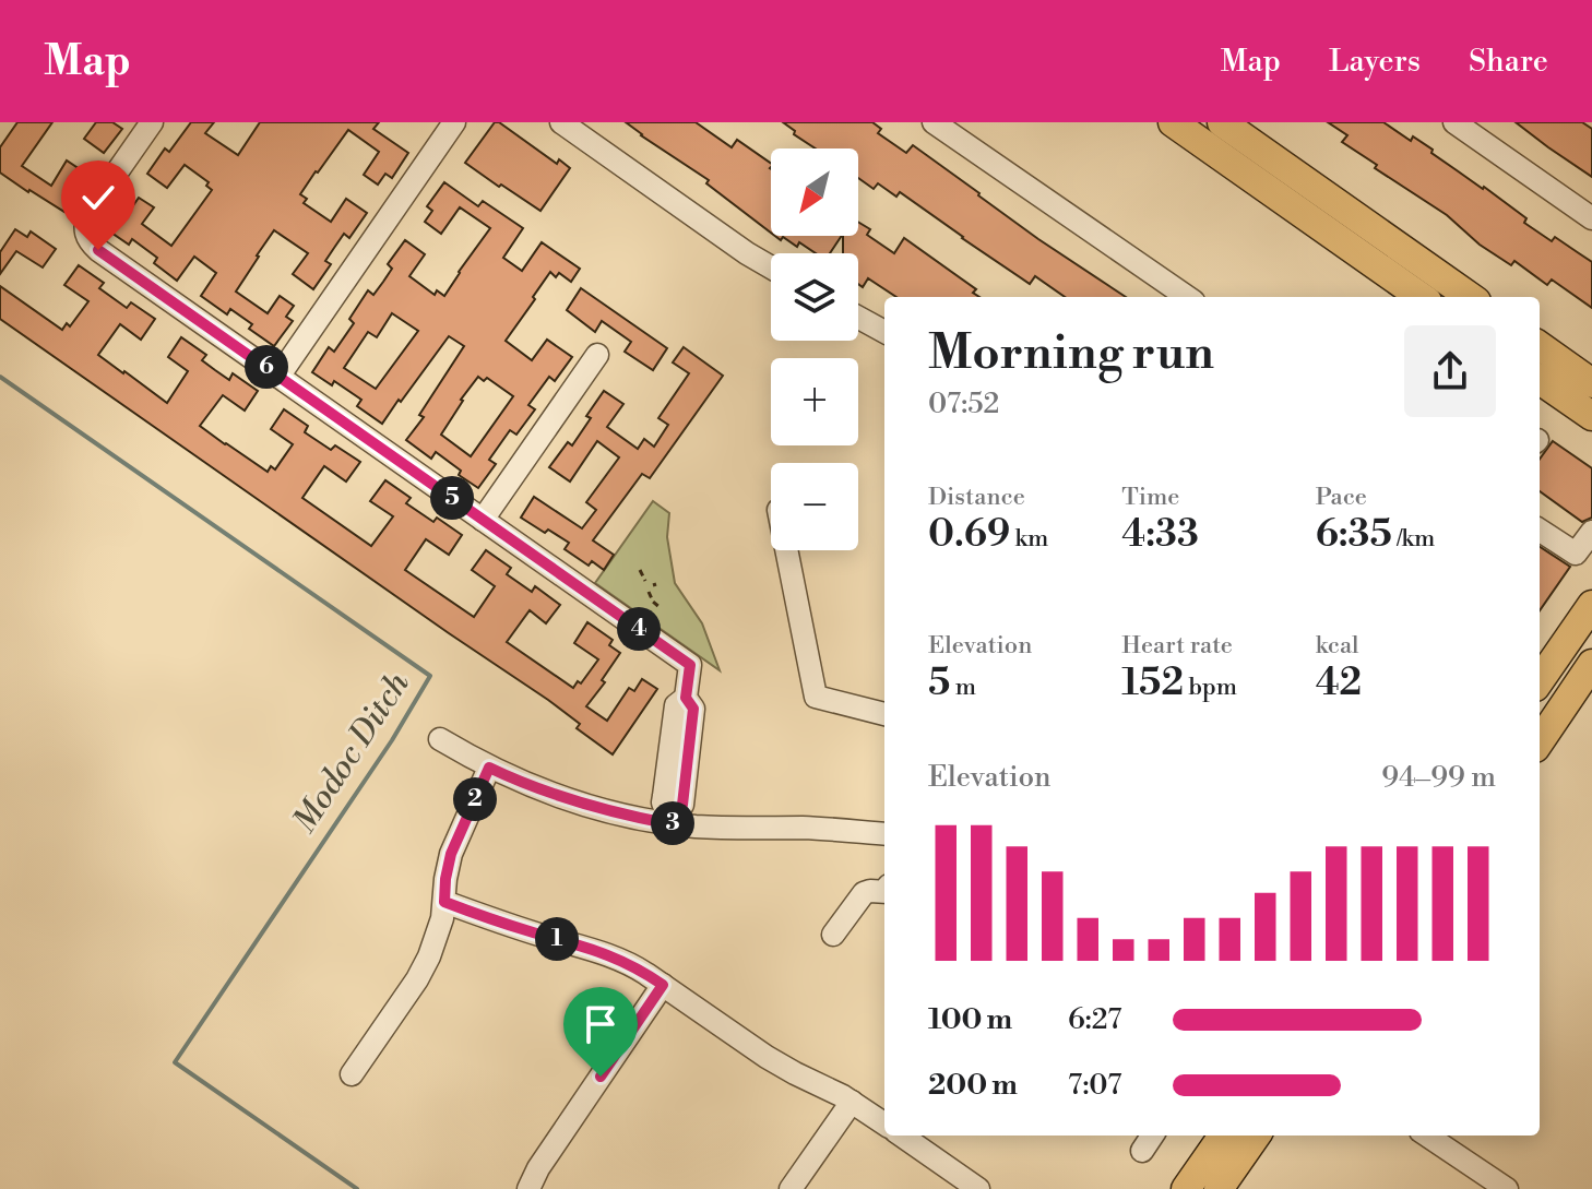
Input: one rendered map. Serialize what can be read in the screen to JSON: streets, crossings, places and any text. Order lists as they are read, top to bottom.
{
  "water": ["Modoc Ditch"],
  "north": "bottom left",
  "page": {
    "header": "Map",
    "nav": ["Map", "Layers", "Share"],
    "map_buttons": ["+", "−"],
    "heading": ["Morning run", "07:52"],
    "pins": [
      "6",
      "5",
      "4",
      "2",
      "3",
      "1"
    ],
    "stats": [
      ["Distance", "0.69 km"],
      ["Time", "4:33"],
      ["Pace", "6:35 /km"],
      ["Elevation", "5 m"],
      ["Heart rate", "152 bpm"],
      ["kcal", "42"]
    ],
    "chart": ["Elevation", "94–99 m"],
    "list": [
      {
        "name": "100 m",
        "note": "6:27"
      },
      {
        "name": "200 m",
        "note": "7:07"
      }
    ]
  }
}
